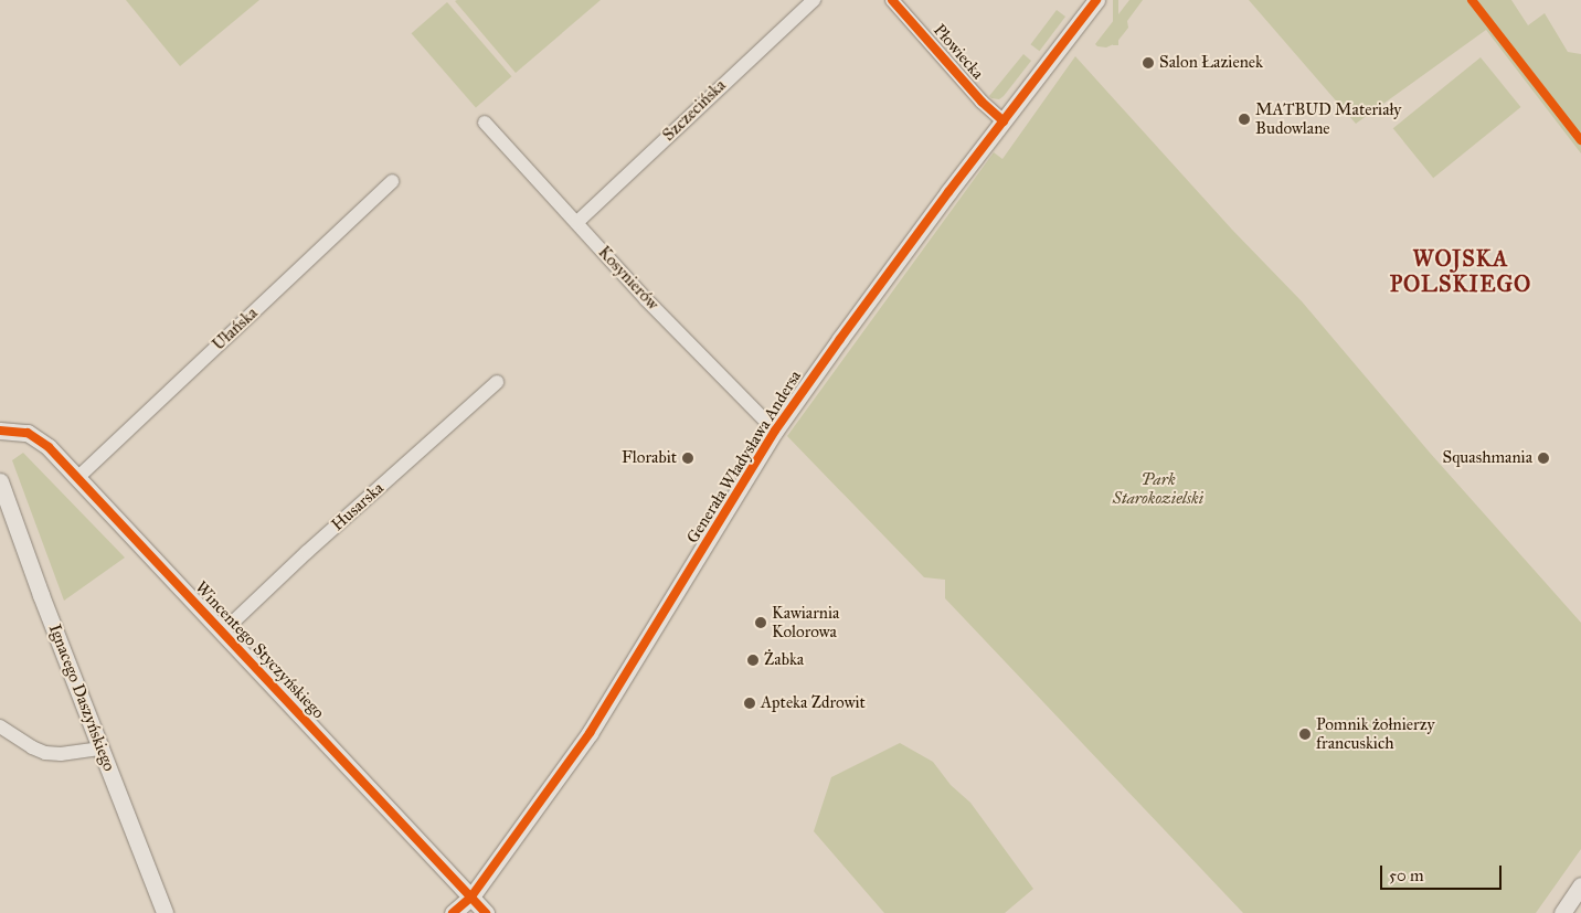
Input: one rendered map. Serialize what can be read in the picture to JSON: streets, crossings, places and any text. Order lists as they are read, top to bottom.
{
  "streets": {
    "street": [
      "Płowiecka",
      "Szczecińska",
      "Kosynierów",
      "Ułańska",
      "Generała Władysława Andersa",
      "Husarska",
      "Wincentego Styczyńskiego",
      "Ignacego Daszyńskiego"
    ]
  },
  "crossings": [
    ["Płowiecka", "Generała Władysława Andersa"],
    ["Szczecińska", "Kosynierów"],
    ["Kosynierów", "Generała Władysława Andersa"],
    ["Ułańska", "Wincentego Styczyńskiego"],
    ["Generała Władysława Andersa", "Wincentego Styczyńskiego"],
    ["Husarska", "Wincentego Styczyńskiego"]
  ],
  "districts": ["WOJSKA POLSKIEGO"],
  "parks": ["Park Starokozielski"],
  "places": [
    "Salon Łazienek",
    "MATBUD Materiały Budowlane",
    "Florabit",
    "Squashmania",
    "Kawiarnia Kolorowa",
    "Żabka",
    "Apteka Zdrowit",
    "Pomnik żołnierzy francuskich"
  ],
  "scale_bar": "50 m"
}
